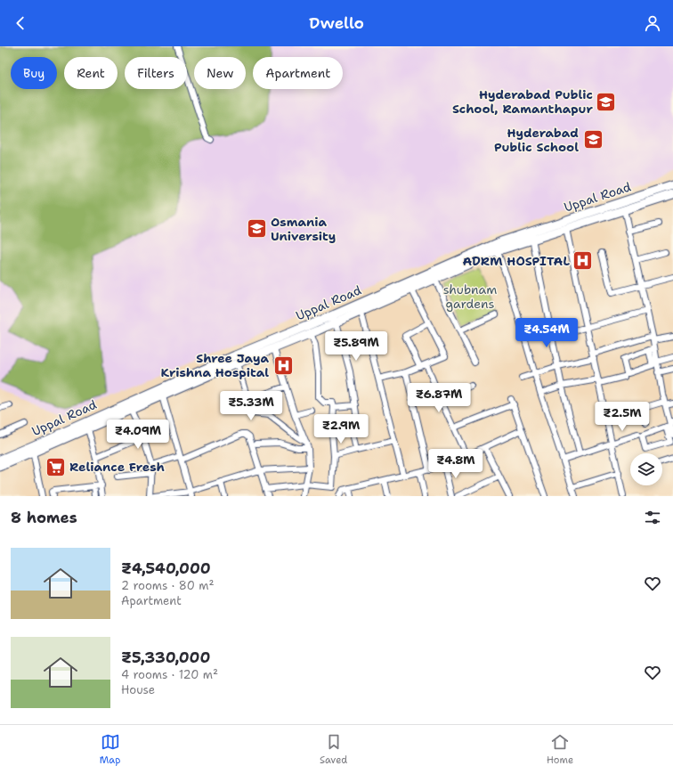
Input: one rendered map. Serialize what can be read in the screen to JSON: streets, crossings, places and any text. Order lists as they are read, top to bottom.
{
  "streets": {
    "highway": ["Uppal Road"]
  },
  "parks": ["shubnam gardens"],
  "places": {
    "school or university": ["Hyderabad Public School, Ramanthapur", "Hyderabad Public School", "Osmania University"],
    "hospital": ["ADRM HOSPITAL", "Shree Jaya Krishna Hospital"],
    "supermarket": ["Reliance Fresh"]
  },
  "page": {
    "header": "Dwello",
    "chip": [
      "Buy",
      "Rent",
      "Filters",
      "New",
      "Apartment"
    ],
    "price": [
      "₹4.54M",
      "₹5.89M",
      "₹6.87M",
      "₹5.33M",
      "₹2.5M",
      "₹2.9M",
      "₹4.09M",
      "₹4.8M"
    ],
    "heading": "8 homes",
    "list": [
      {
        "name": "₹4,540,000",
        "note": "2 rooms · 80 m² · Apartment"
      },
      {
        "name": "₹5,330,000",
        "note": "4 rooms · 120 m² · House"
      }
    ],
    "tabs": ["Map", "Saved", "Home"]
  }
}
